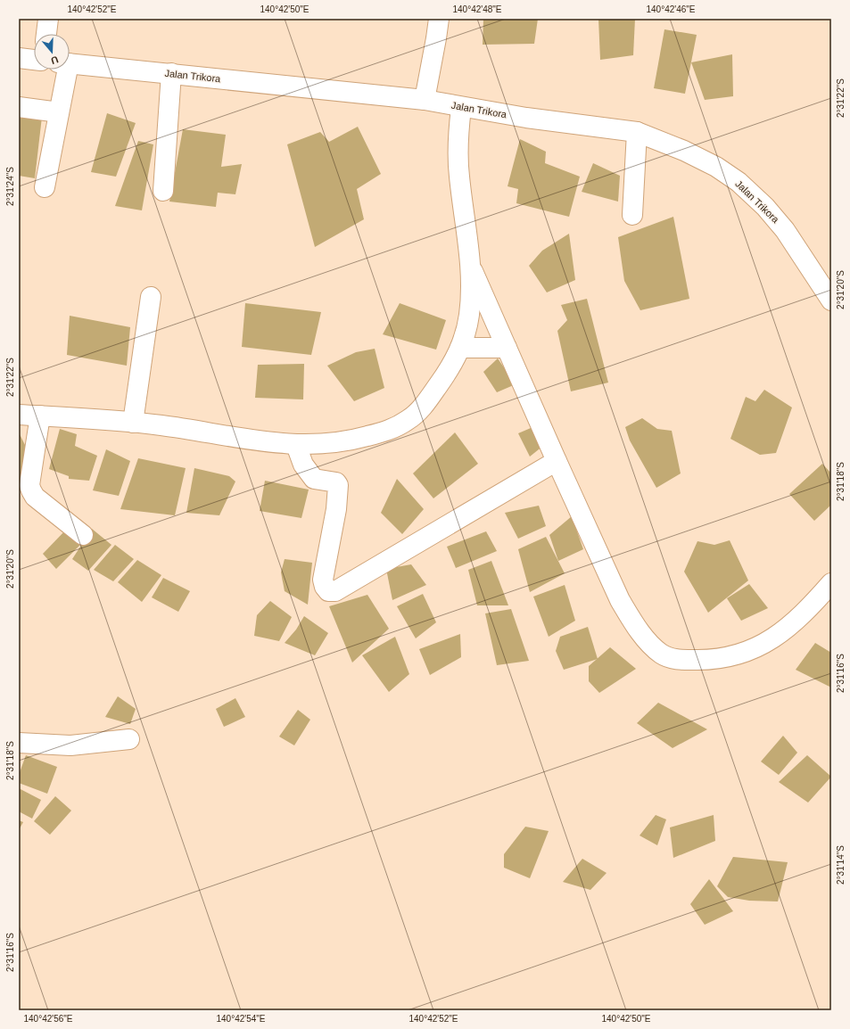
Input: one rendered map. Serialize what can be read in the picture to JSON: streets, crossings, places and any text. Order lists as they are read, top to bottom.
{
  "streets": {
    "street": ["Jalan Trikora"]
  },
  "north": "bottom",
  "coordinates": [
    "140°42'52\"E",
    "140°42'50\"E",
    "140°42'48\"E",
    "140°42'46\"E",
    "2°31'22\"S",
    "2°31'24\"S",
    "2°31'20\"S",
    "2°31'18\"S",
    "2°31'16\"S",
    "2°31'14\"S",
    "140°42'56\"E",
    "140°42'54\"E"
  ]
}
